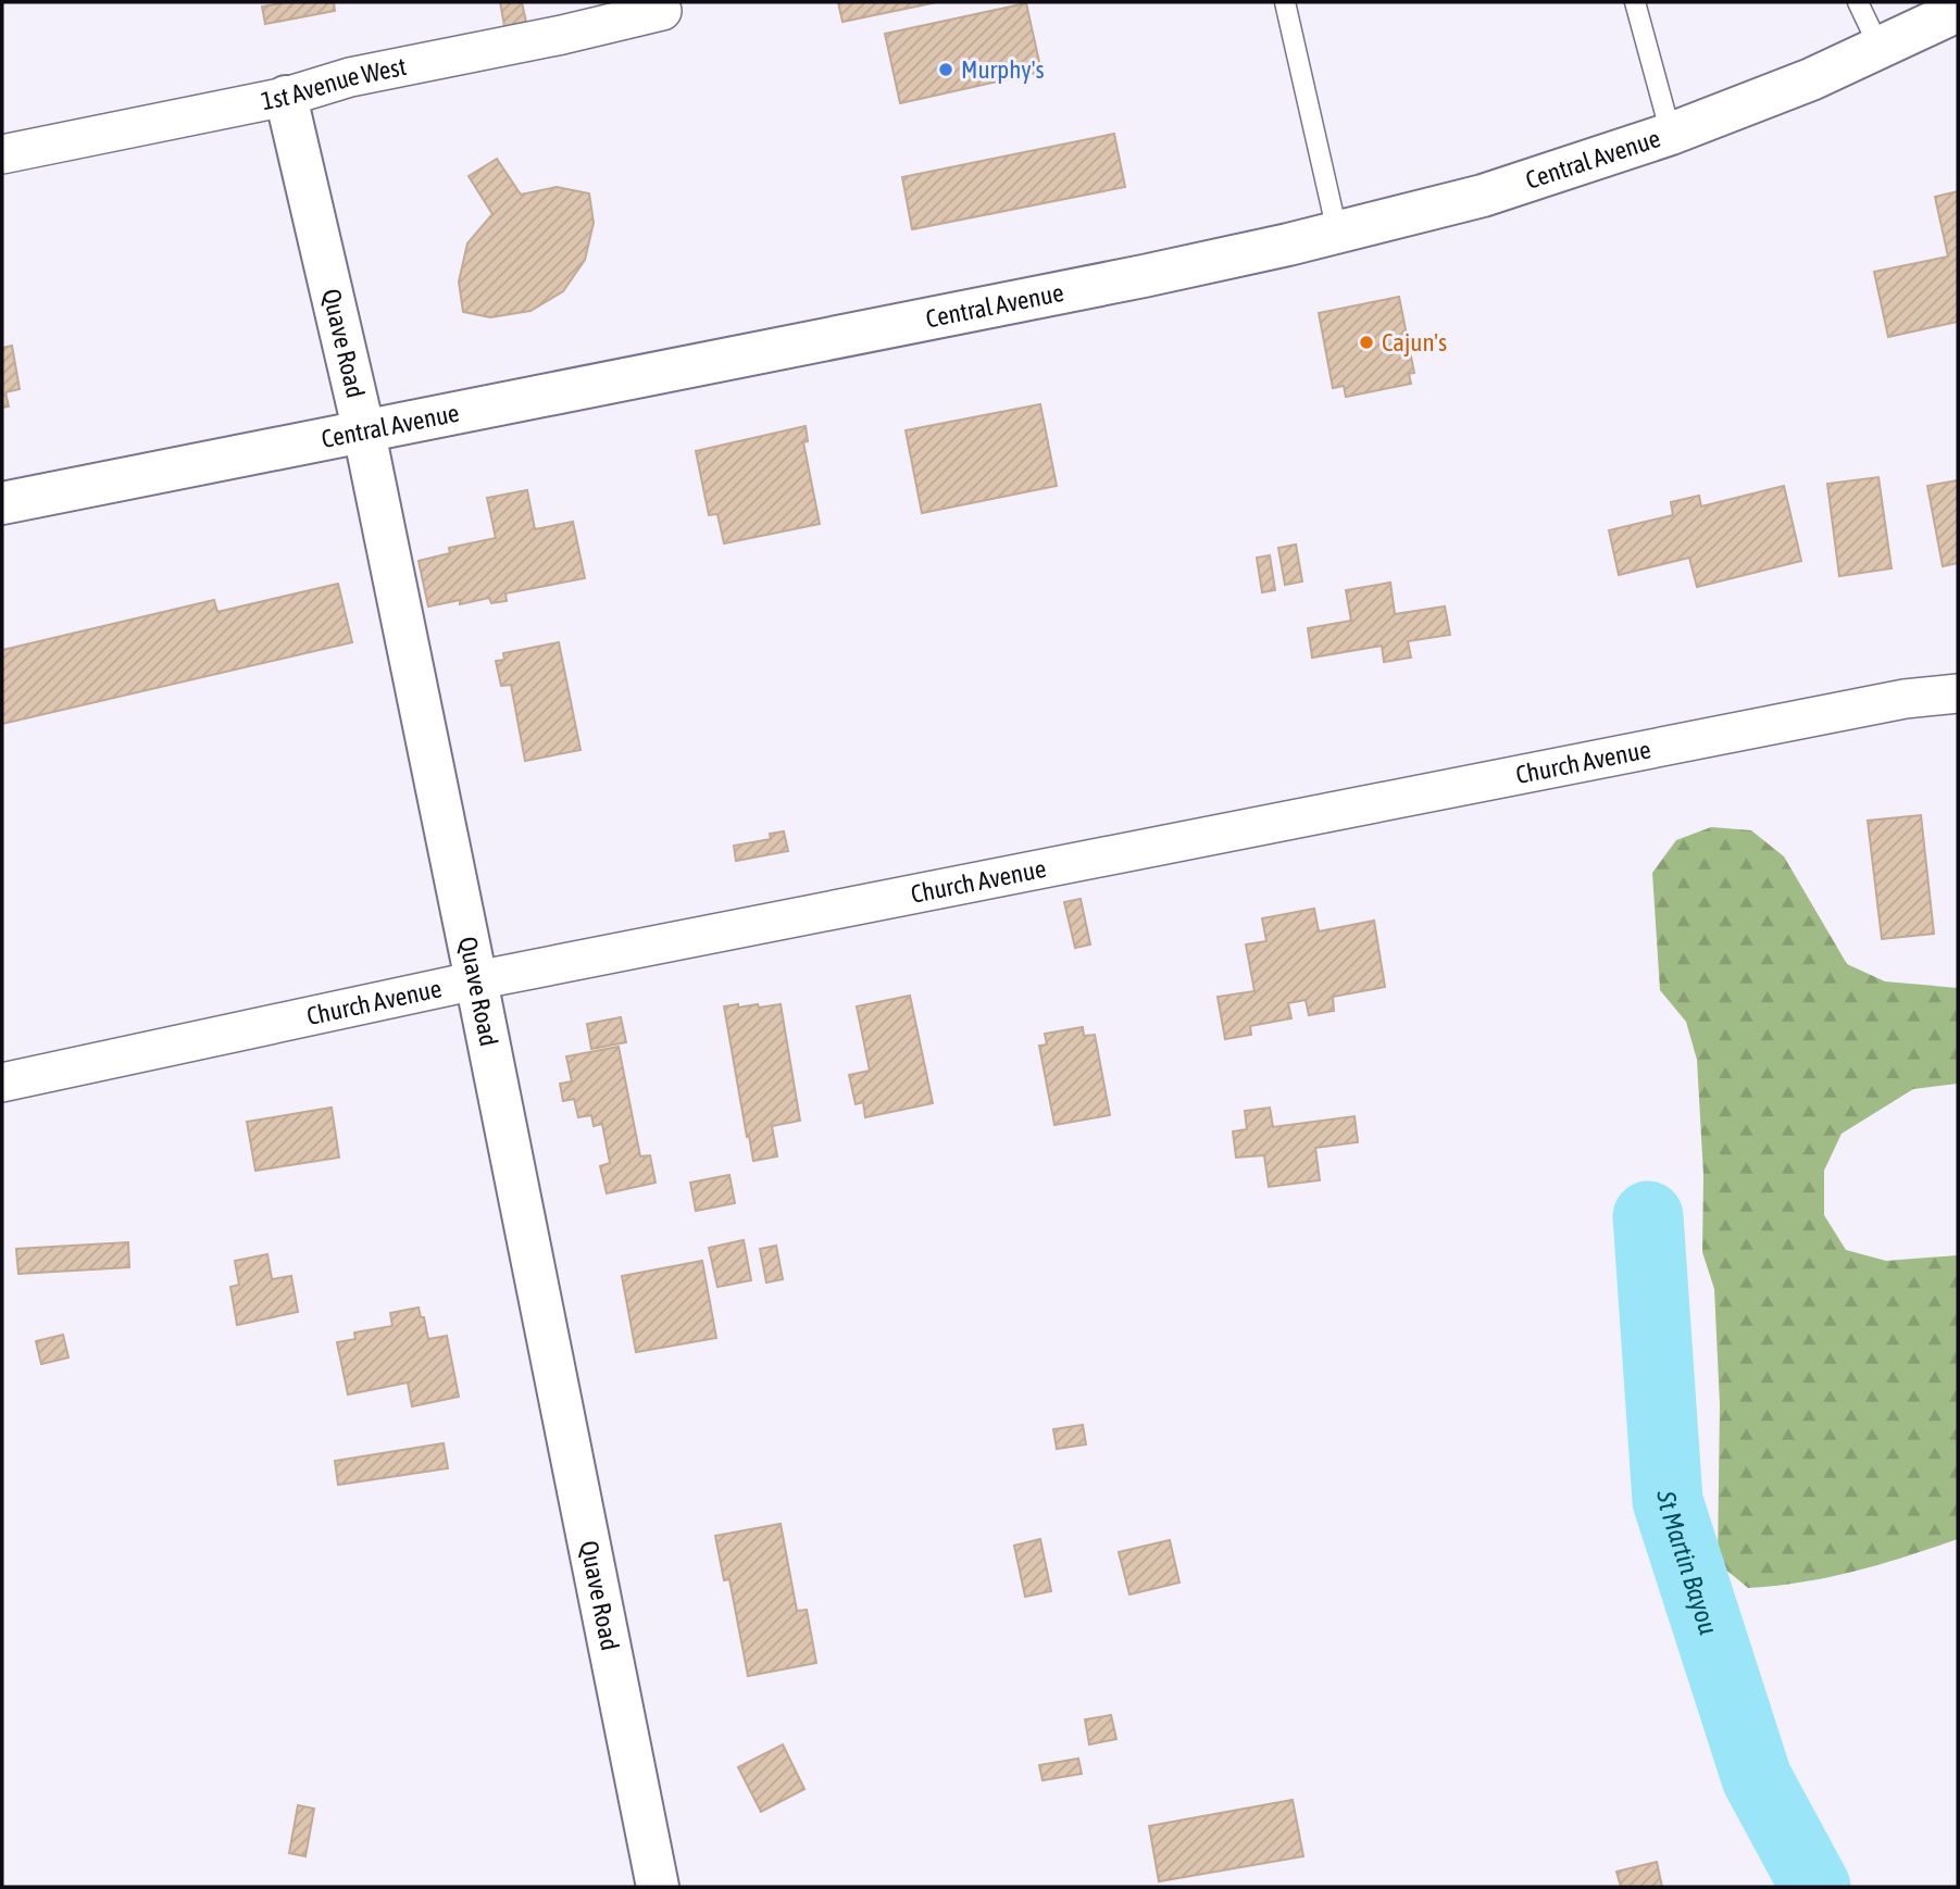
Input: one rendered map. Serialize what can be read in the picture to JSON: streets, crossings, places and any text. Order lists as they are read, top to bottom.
{
  "streets": {
    "main road": ["Central Avenue", "Quave Road"],
    "street": ["1st Avenue West", "Church Avenue"]
  },
  "crossings": [
    ["1st Avenue West", "Quave Road"],
    ["Central Avenue", "Quave Road"],
    ["Quave Road", "Church Avenue"]
  ],
  "water": ["St Martin Bayou"],
  "places": ["Murphy's", "Cajun's"]
}
